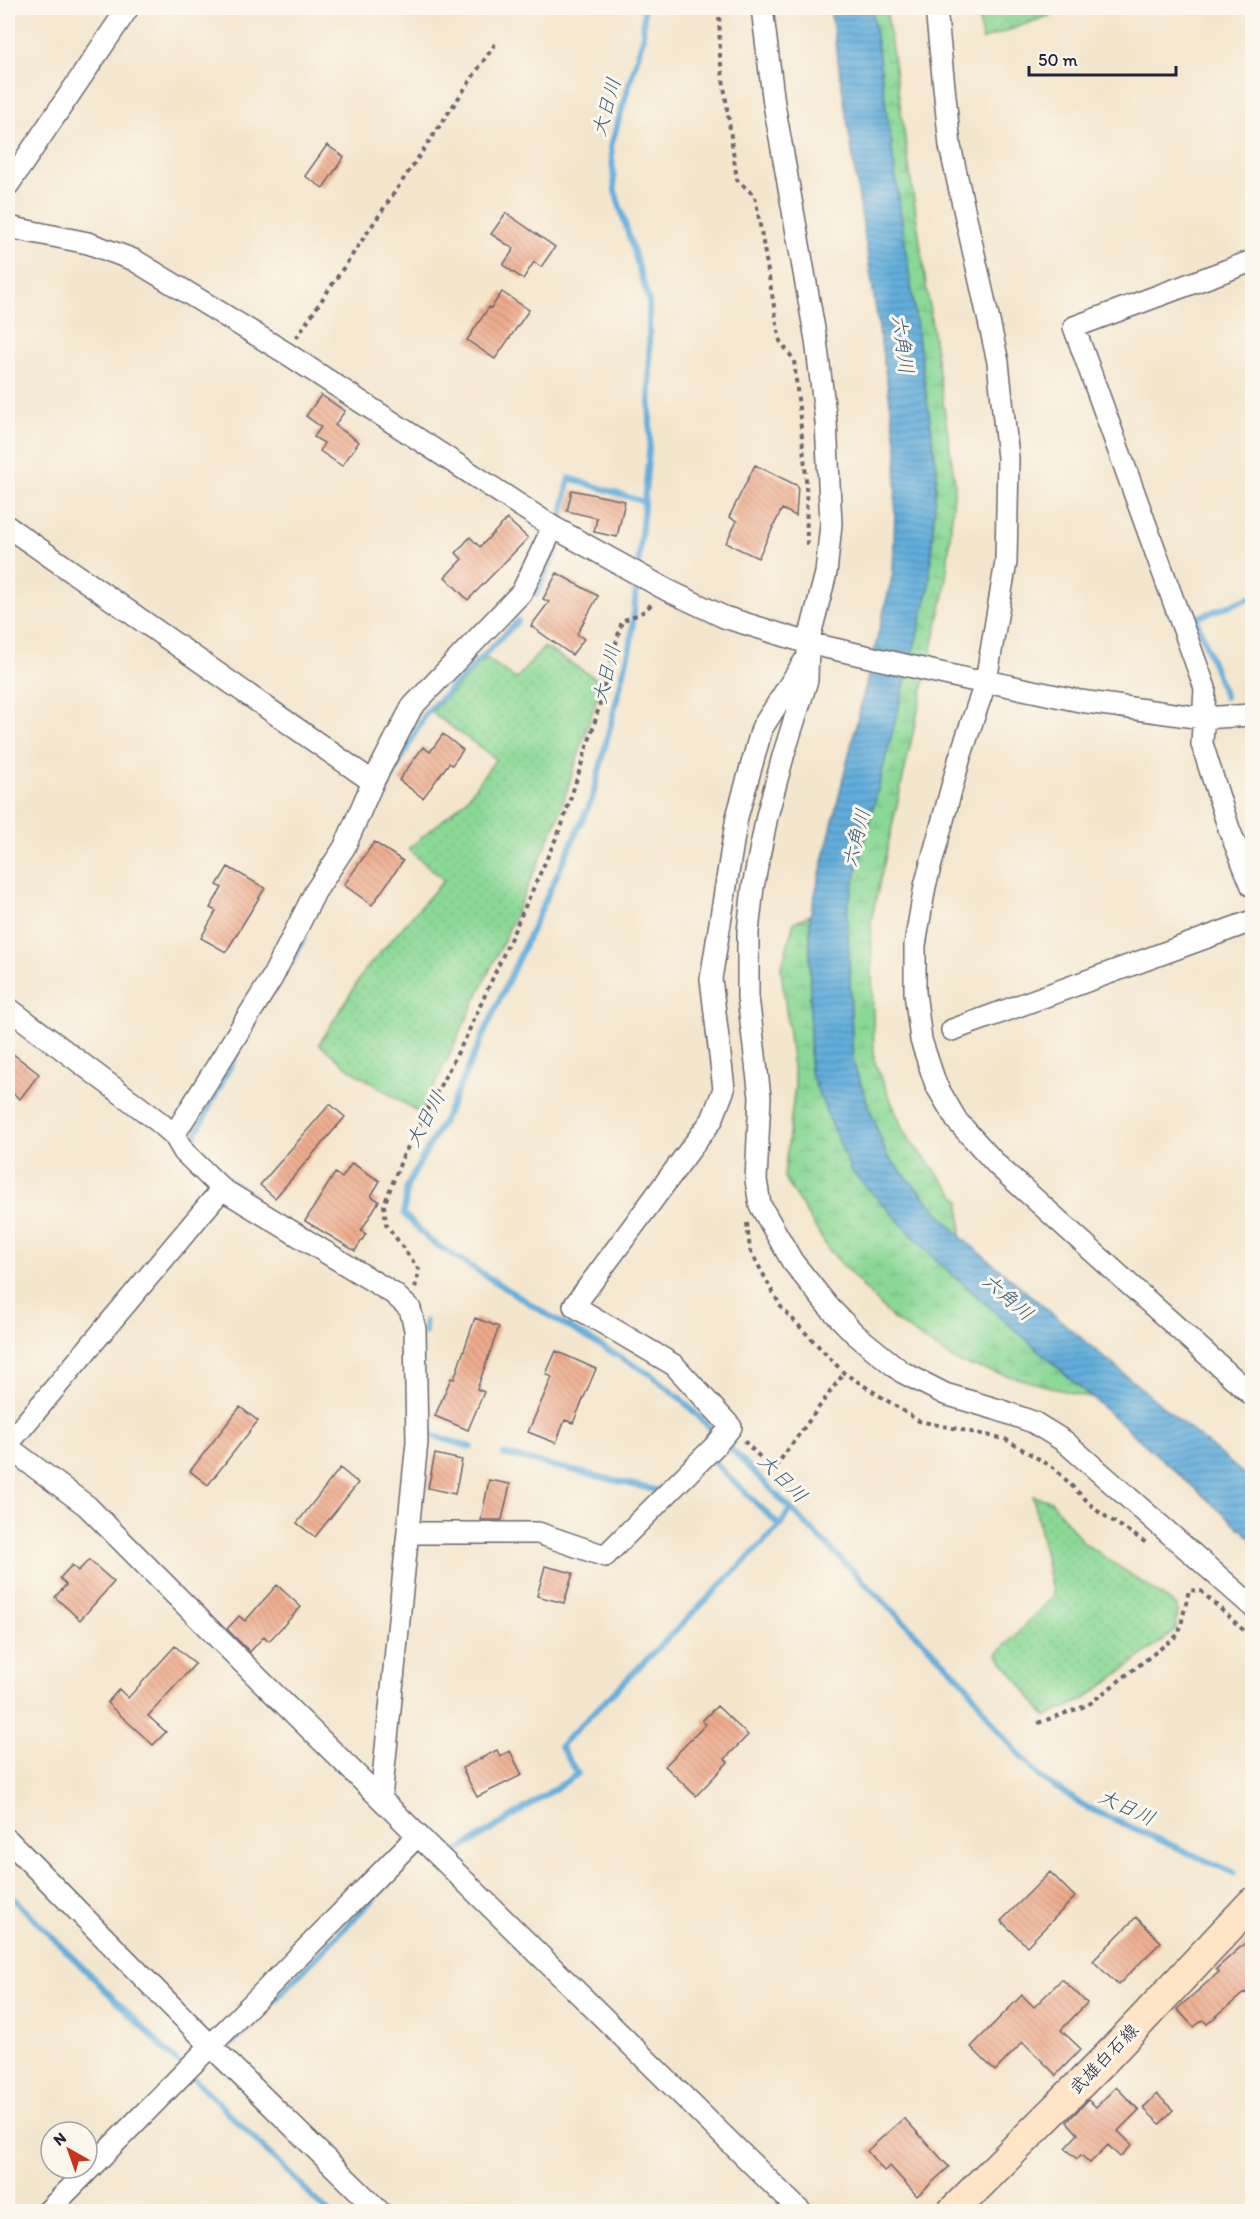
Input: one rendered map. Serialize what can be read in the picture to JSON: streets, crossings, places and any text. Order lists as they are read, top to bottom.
{
  "streets": {
    "main road": ["武雄白石線"]
  },
  "water": ["大日川", "六角川"],
  "scale_bar": "50 m",
  "north": "top left"
}
